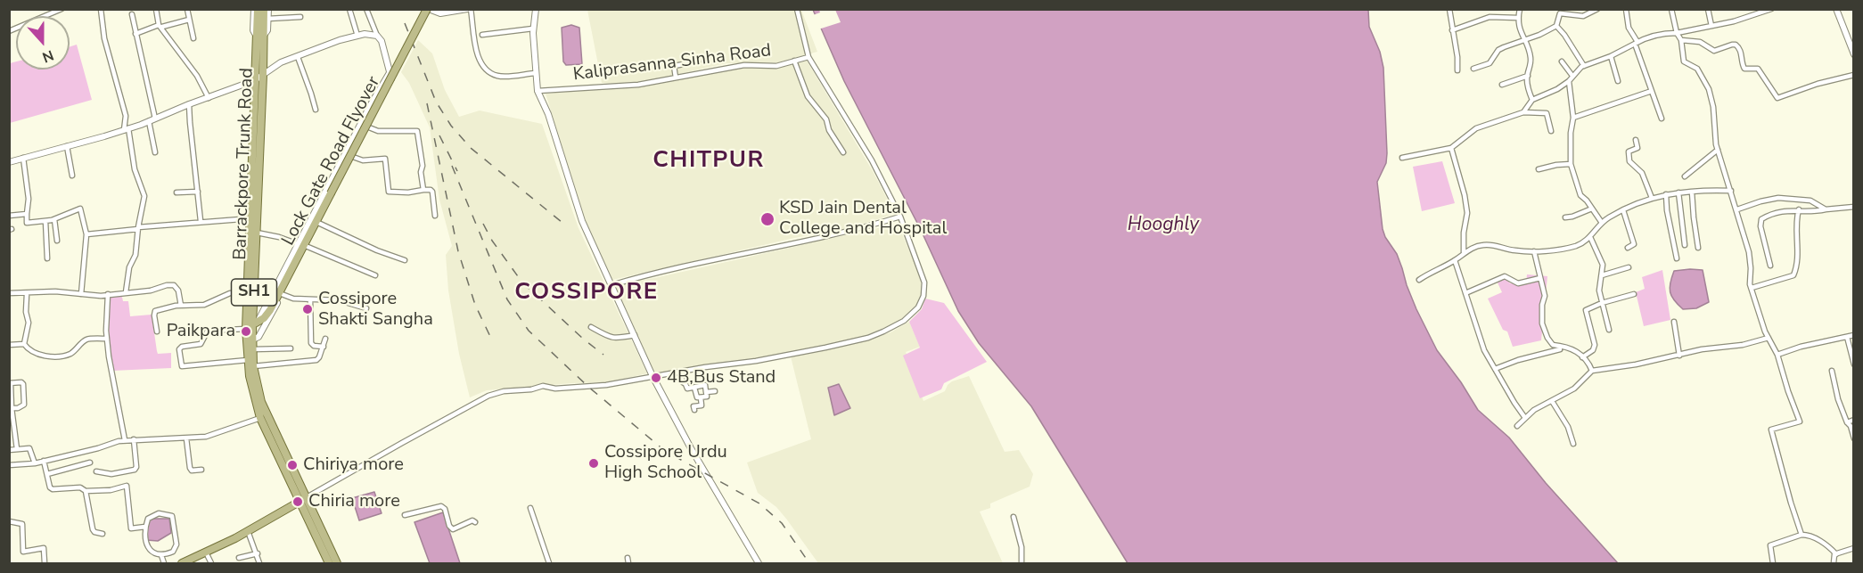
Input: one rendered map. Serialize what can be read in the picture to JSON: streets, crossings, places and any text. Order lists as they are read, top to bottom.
{
  "streets": {
    "main road": ["Lock Gate Road Flyover", "Barrackpore Trunk Road", "SH1"],
    "street": ["Kaliprasanna Sinha Road"]
  },
  "crossings": [
    ["Lock Gate Road Flyover", "Barrackpore Trunk Road"],
    ["Barrackpore Trunk Road", "SH1"]
  ],
  "districts": ["CHITPUR", "COSSIPORE"],
  "water": ["Hooghly"],
  "places": [
    "KSD Jain Dental College and Hospital",
    "Cossipore Shakti Sangha",
    "Paikpara",
    "4B,Bus Stand",
    "Cossipore Urdu High School",
    "Chiriya more",
    "Chiria more"
  ],
  "north": "bottom"
}
